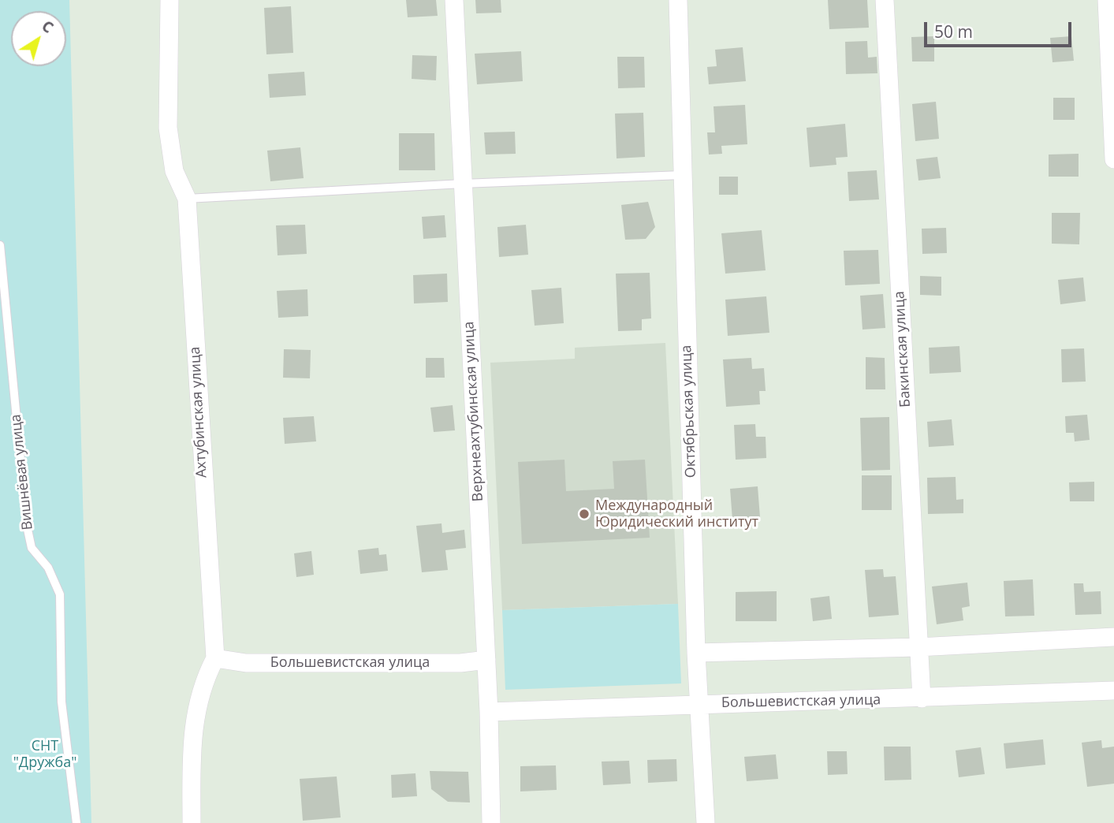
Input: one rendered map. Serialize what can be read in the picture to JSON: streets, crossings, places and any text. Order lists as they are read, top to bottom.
{
  "streets": {
    "street": [
      "Бакинская улица",
      "Верхнеахтубинская улица",
      "Октябрьская улица",
      "Ахтубинская улица",
      "Большевистская улица"
    ],
    "lane": ["Вишнёвая улица"]
  },
  "crossings": [
    ["Бакинская улица", "Большевистская улица"],
    ["Верхнеахтубинская улица", "Большевистская улица"],
    ["Октябрьская улица", "Большевистская улица"],
    ["Ахтубинская улица", "Большевистская улица"]
  ],
  "parks": ["СНТ \"Дружба\""],
  "places": ["Международный Юридический институт"],
  "scale_bar": "50 m",
  "north": "top right"
}
